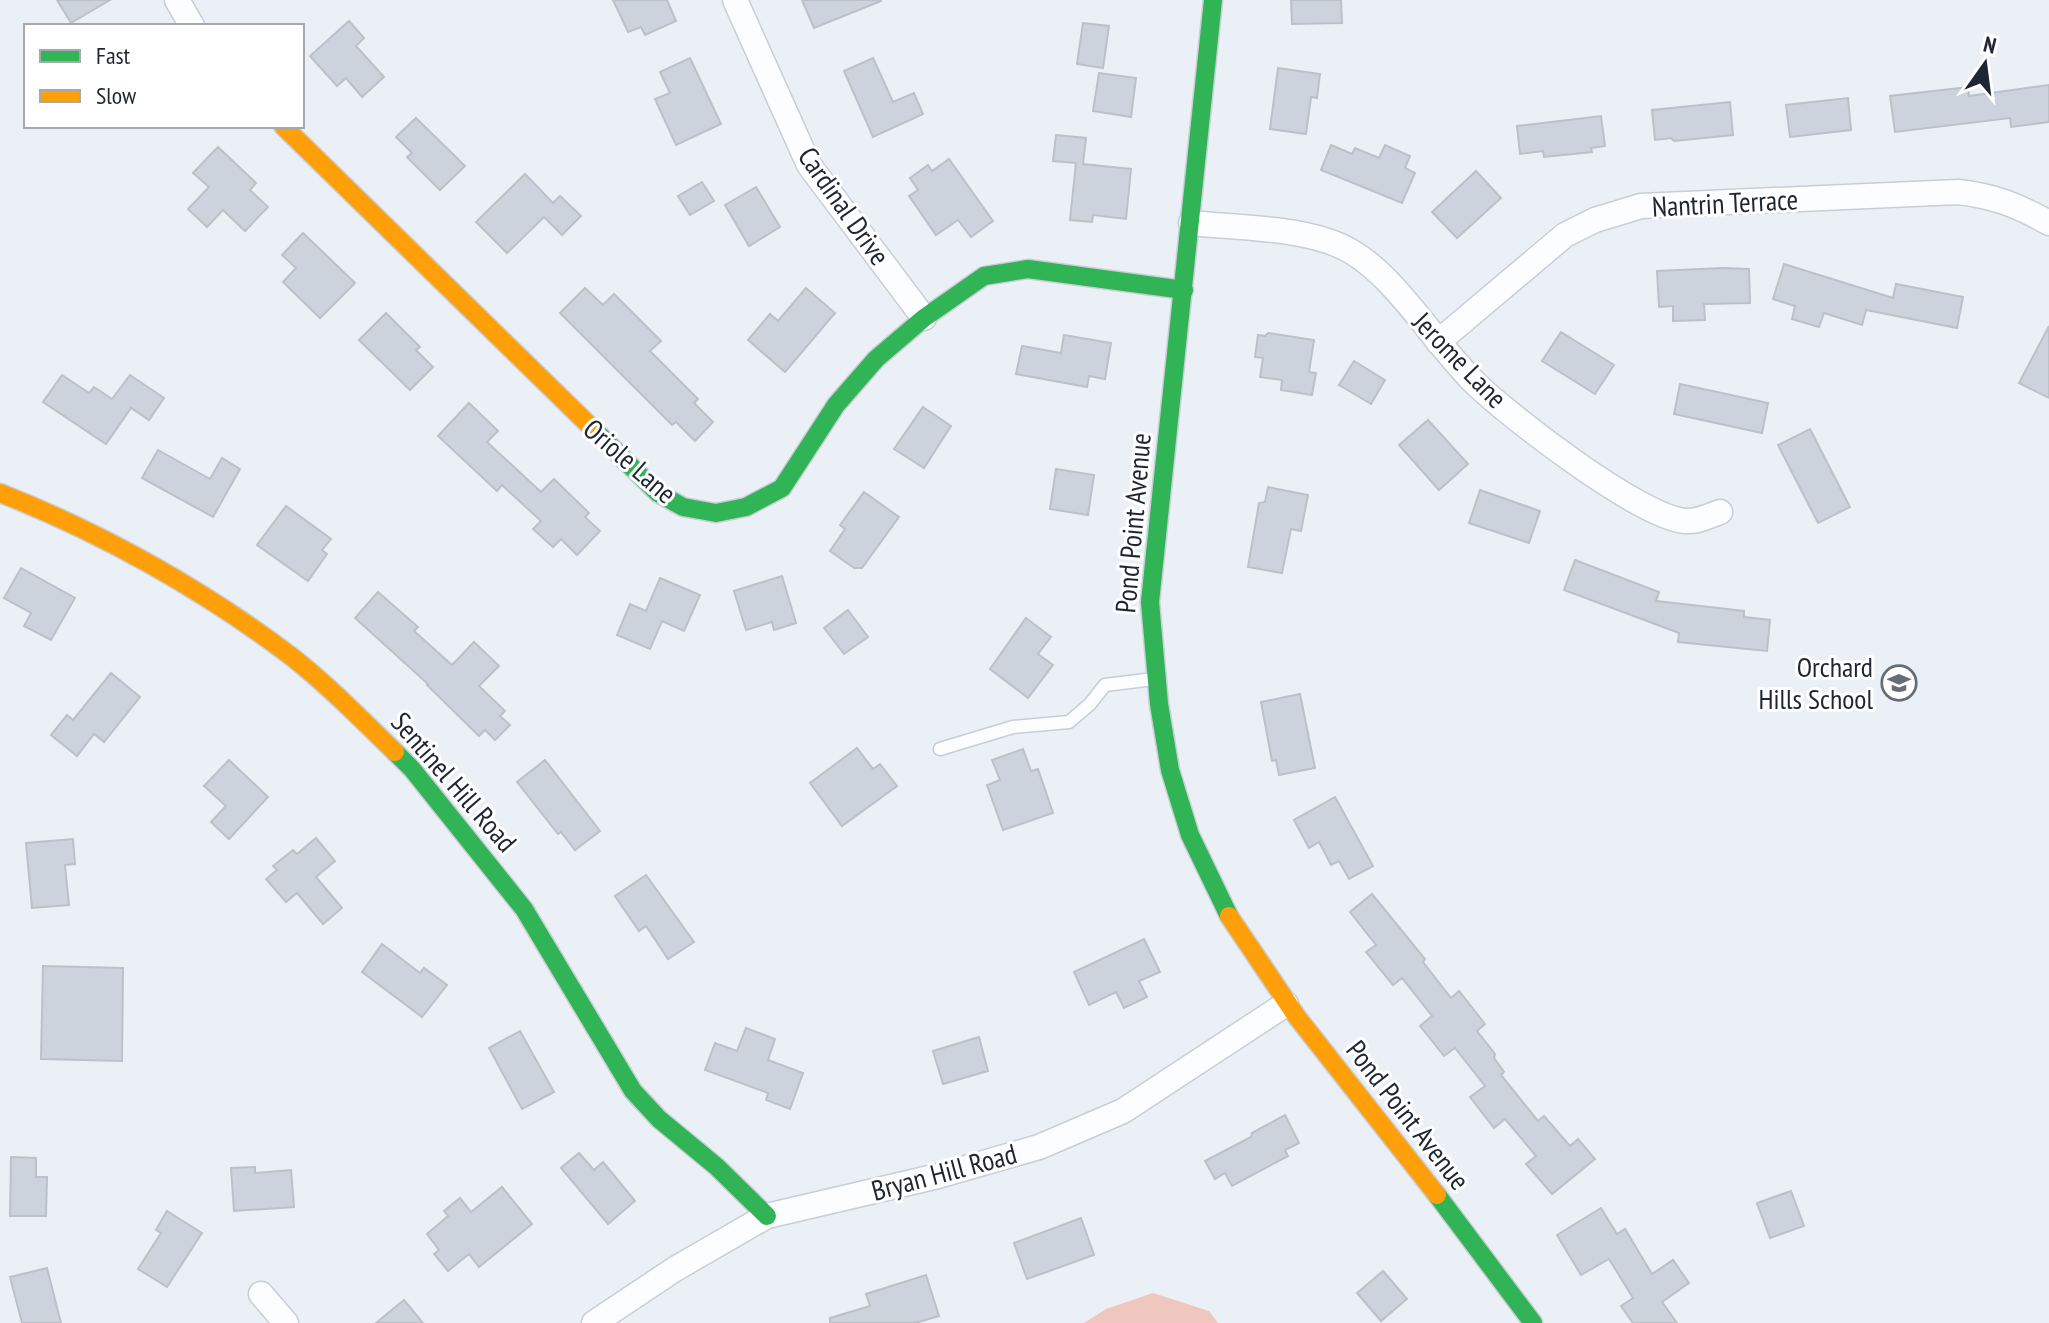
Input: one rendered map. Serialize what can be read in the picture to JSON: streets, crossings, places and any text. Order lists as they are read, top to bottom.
{
  "streets": {
    "street": [
      "Nantrin Terrace",
      "Cardinal Drive",
      "Jerome Lane",
      "Oriole Lane",
      "Pond Point Avenue",
      "Sentinel Hill Road",
      "Bryan Hill Road"
    ]
  },
  "crossings": [
    ["Nantrin Terrace", "Jerome Lane"],
    ["Cardinal Drive", "Oriole Lane"],
    ["Jerome Lane", "Pond Point Avenue"],
    ["Oriole Lane", "Pond Point Avenue"],
    ["Pond Point Avenue", "Bryan Hill Road"],
    ["Sentinel Hill Road", "Bryan Hill Road"]
  ],
  "places": {
    "school or university": ["Orchard Hills School"]
  },
  "legend": ["Fast", "Slow"],
  "north": "top"
}
